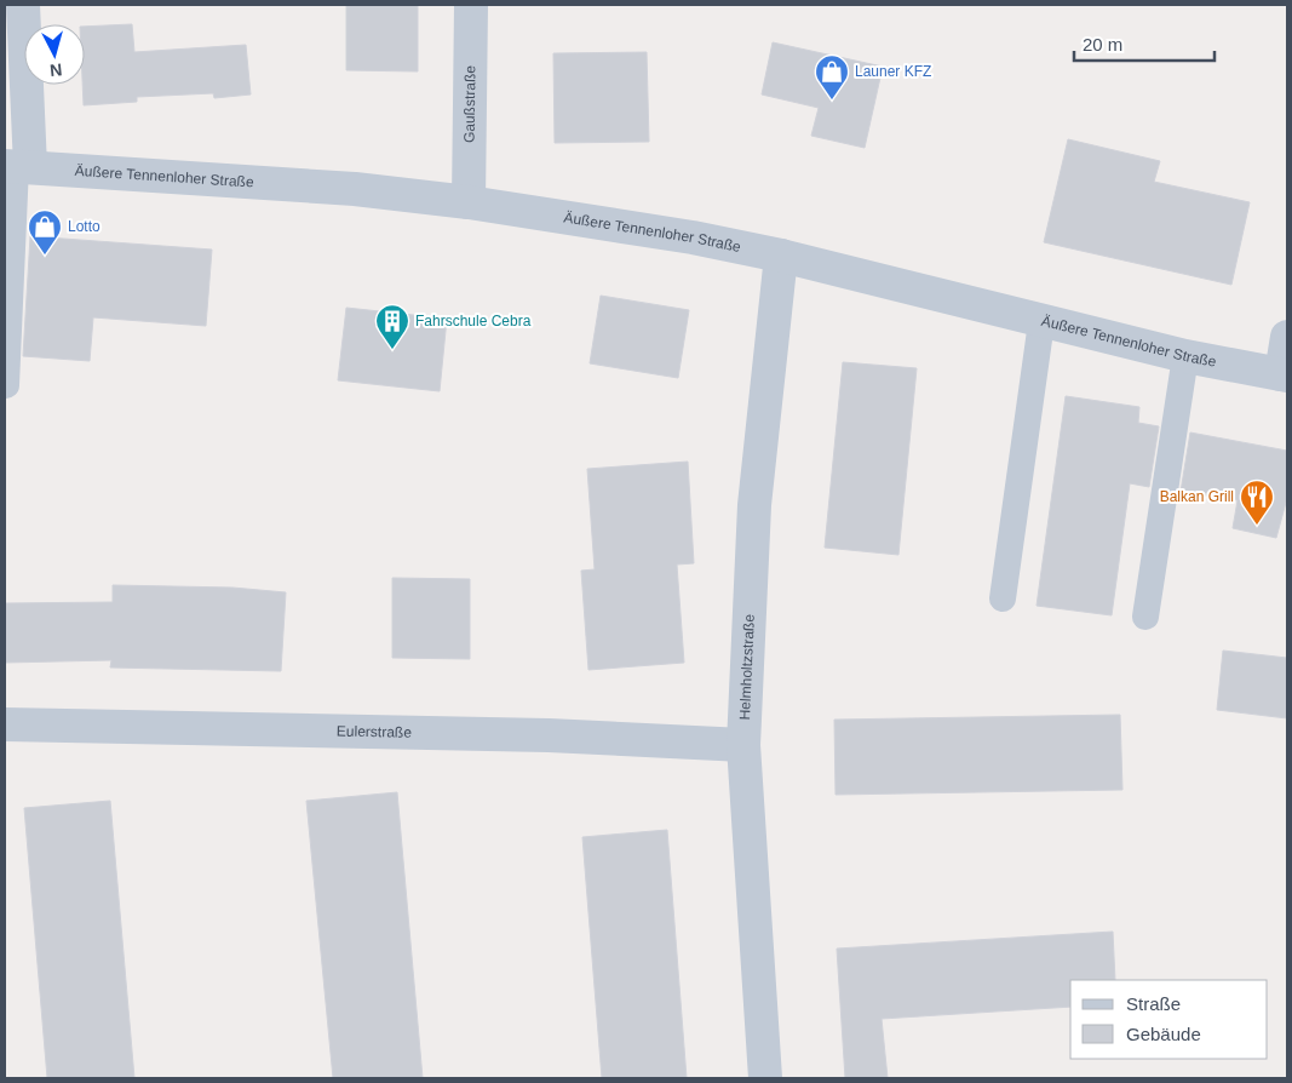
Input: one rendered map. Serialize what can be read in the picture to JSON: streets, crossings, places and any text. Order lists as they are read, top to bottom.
{
  "streets": {
    "street": [
      "Gaußstraße",
      "Äußere Tennenloher Straße",
      "Helmholtzstraße",
      "Eulerstraße"
    ]
  },
  "crossings": [
    ["Gaußstraße", "Äußere Tennenloher Straße"],
    ["Äußere Tennenloher Straße", "Helmholtzstraße"],
    ["Helmholtzstraße", "Eulerstraße"]
  ],
  "places": {
    "shop": ["Launer KFZ", "Lotto"],
    "building": ["Fahrschule Cebra"],
    "restaurant": ["Balkan Grill"]
  },
  "legend": ["Straße", "Gebäude"],
  "scale_bar": "20 m",
  "north": "bottom"
}
